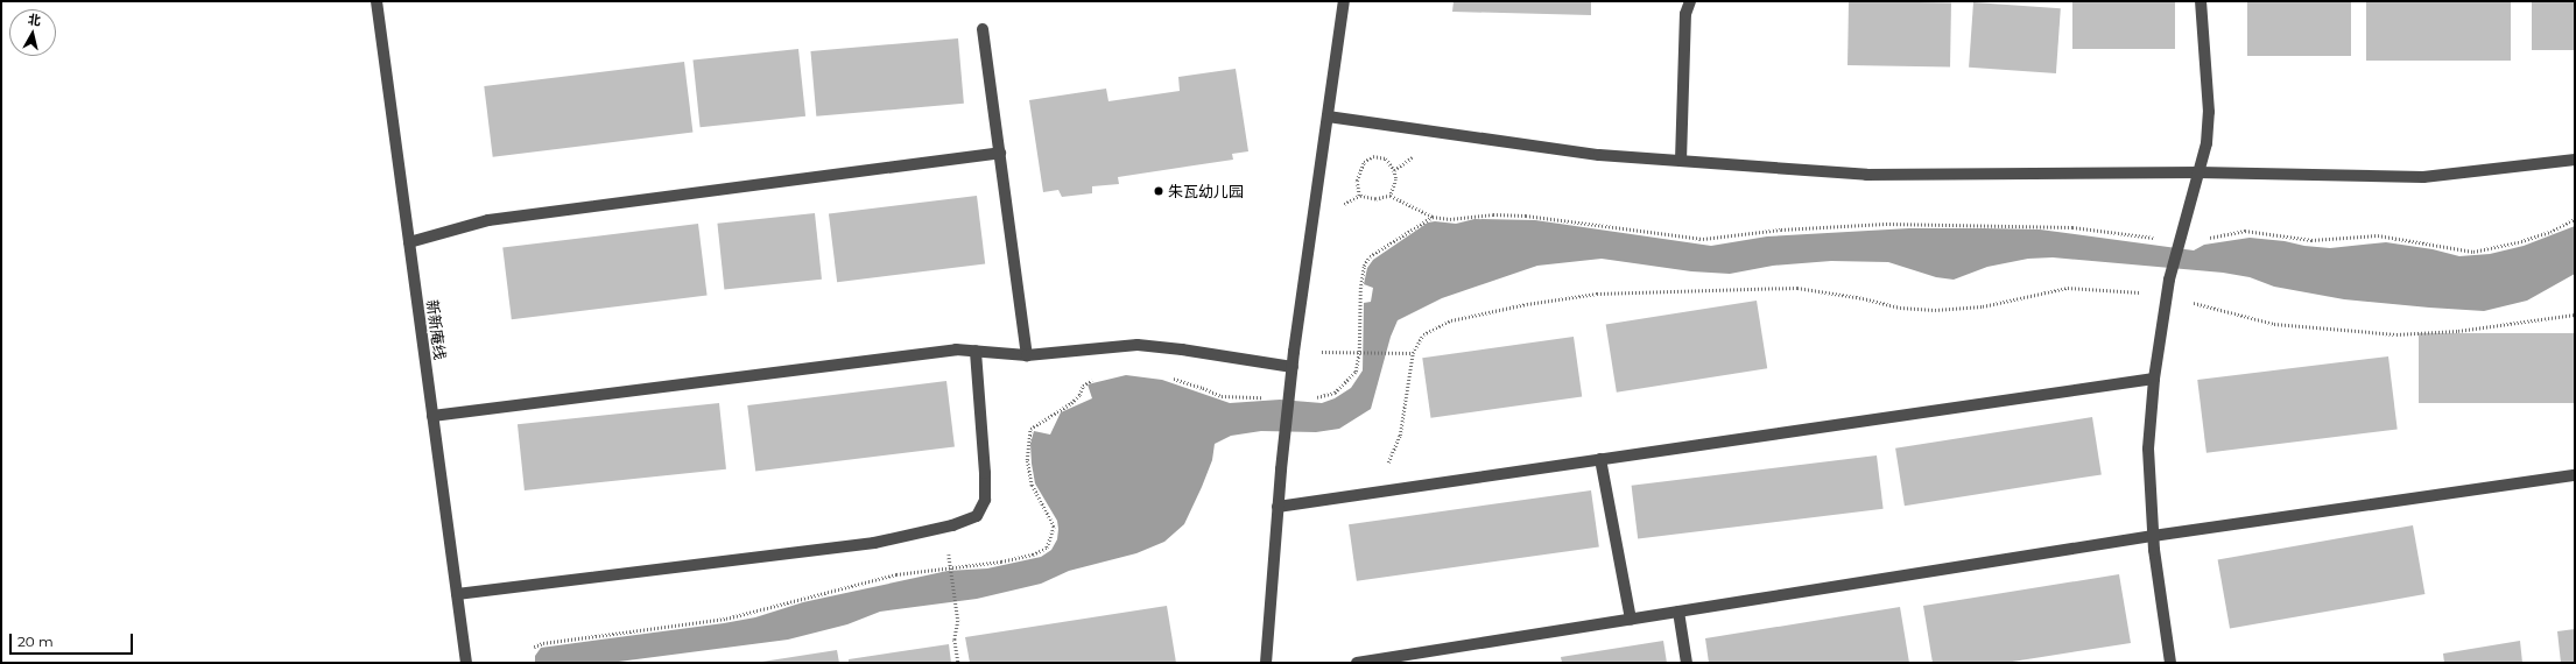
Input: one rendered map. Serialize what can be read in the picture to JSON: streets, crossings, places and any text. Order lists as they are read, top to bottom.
{
  "streets": {
    "street": ["新新庵线"]
  },
  "places": ["朱瓦幼儿园"],
  "scale_bar": "20 m",
  "north": "top"
}
